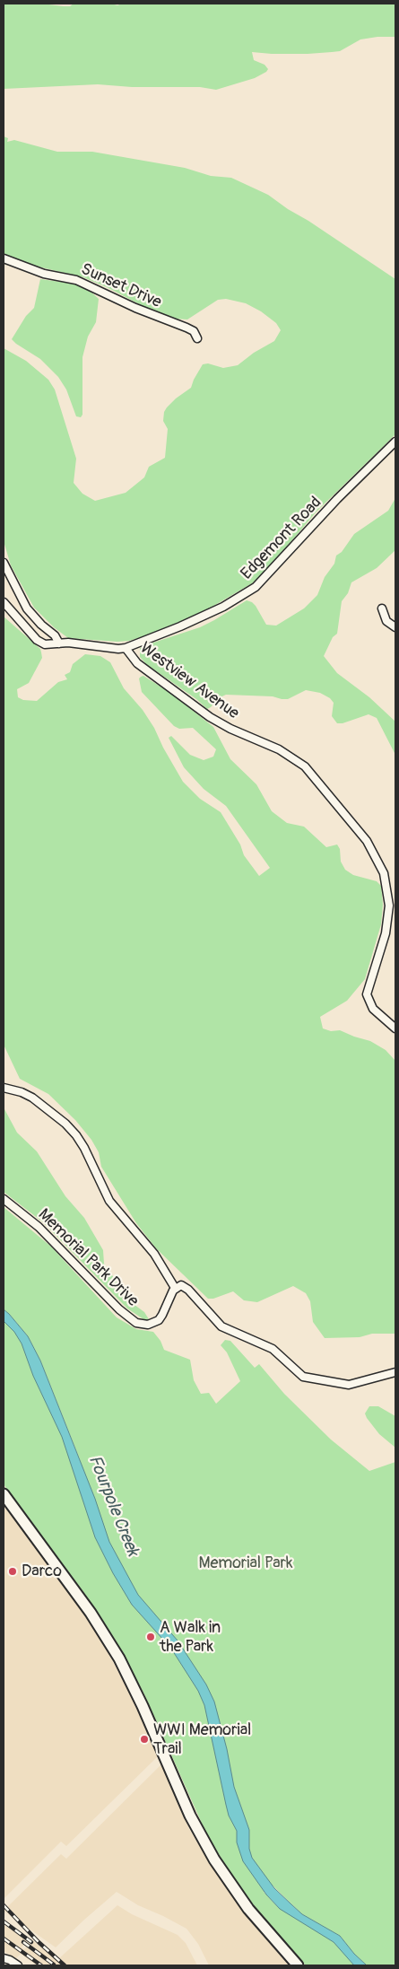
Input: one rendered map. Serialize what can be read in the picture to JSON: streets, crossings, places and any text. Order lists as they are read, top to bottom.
{
  "streets": {
    "street": [
      "Sunset Drive",
      "Edgemont Road",
      "Westview Avenue",
      "Memorial Park Drive"
    ]
  },
  "crossings": [
    ["Edgemont Road", "Westview Avenue"]
  ],
  "water": ["Fourpole Creek"],
  "parks": ["Memorial Park"],
  "places": ["Darco", "A Walk in the Park", "WWI Memorial Trail"]
}
